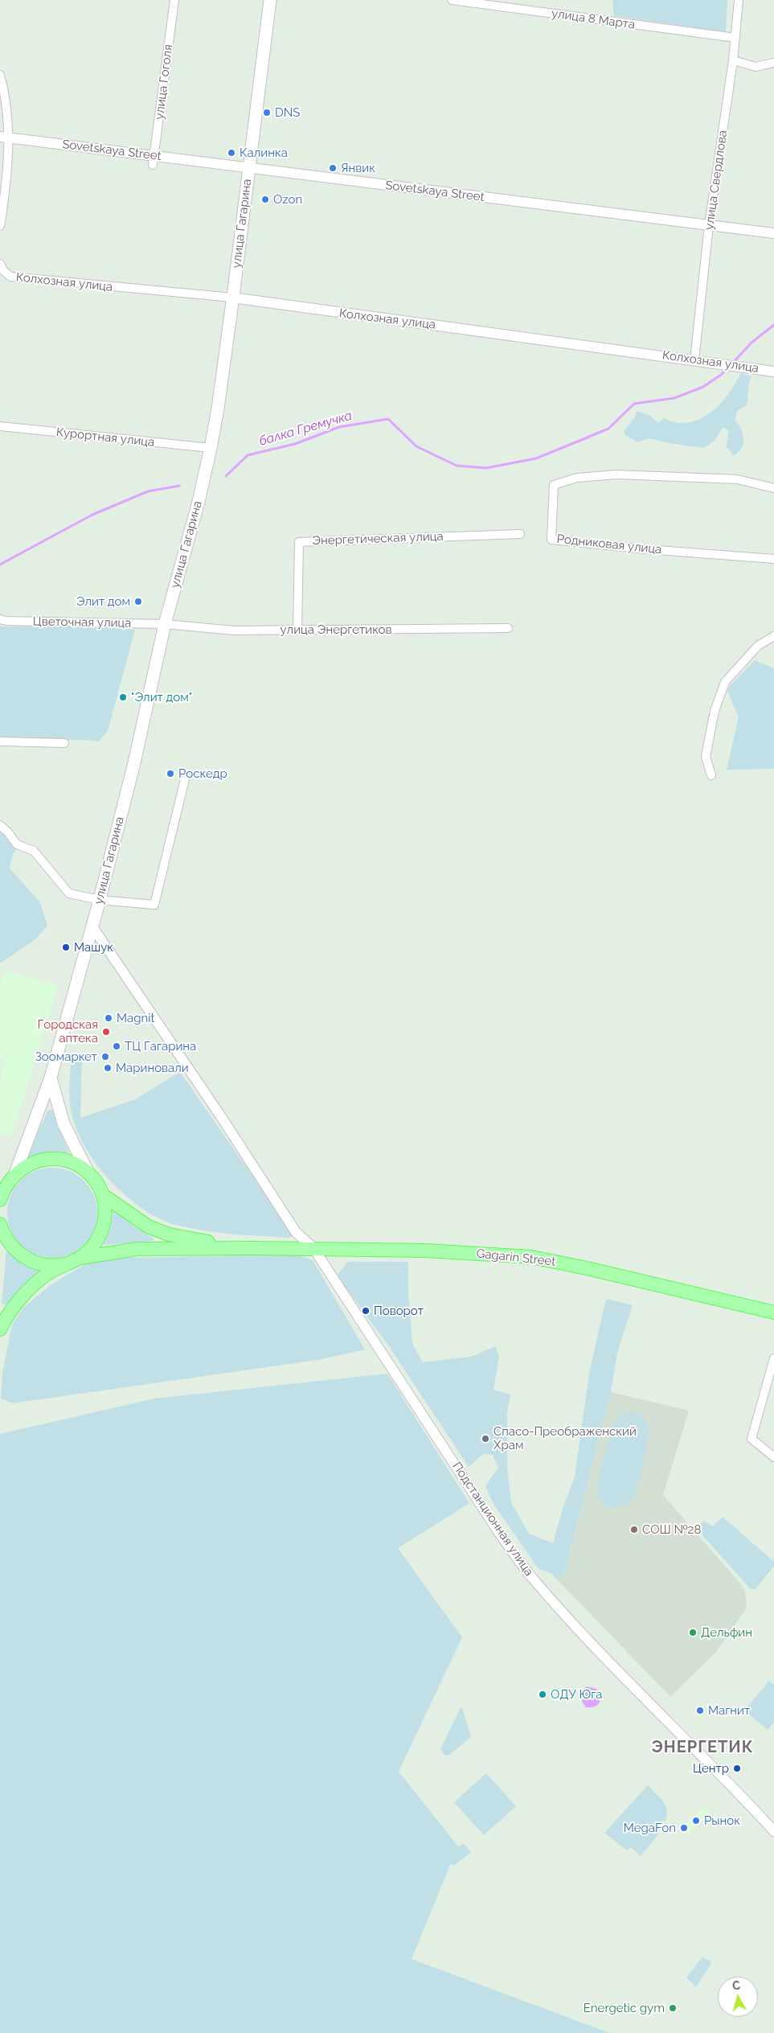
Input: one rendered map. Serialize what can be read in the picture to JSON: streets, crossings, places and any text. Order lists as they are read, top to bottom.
{
  "streets": {
    "main road": ["улица Гагарина", "Gagarin Street"],
    "street": [
      "улица 8 Марта",
      "улица Гоголя",
      "Sovetskaya Street",
      "улица Свердлова",
      "Колхозная улица",
      "Курортная улица",
      "Энергетическая улица",
      "Родниковая улица",
      "Цветочная улица",
      "улица Энергетиков",
      "Подстанционная улица"
    ]
  },
  "crossings": [
    ["улица 8 Марта", "улица Свердлова"],
    ["улица Гоголя", "Sovetskaya Street"],
    ["Sovetskaya Street", "улица Свердлова"],
    ["Sovetskaya Street", "улица Гагарина"],
    ["улица Свердлова", "Колхозная улица"],
    ["улица Гагарина", "Колхозная улица"],
    ["улица Гагарина", "Курортная улица"],
    ["улица Гагарина", "Цветочная улица"],
    ["улица Гагарина", "улица Энергетиков"],
    ["улица Гагарина", "Подстанционная улица"],
    ["Энергетическая улица", "улица Энергетиков"],
    ["Цветочная улица", "улица Энергетиков"],
    ["Gagarin Street", "Подстанционная улица"]
  ],
  "districts": ["ЭНЕРГЕТИК"],
  "water": ["балка Гремучка"],
  "places": [
    "DNS",
    "Калинка",
    "Янвик",
    "Ozon",
    "Элит дом",
    "\"Элит дом\"",
    "Роскедр",
    "Машук",
    "Magnit",
    "Городская аптека",
    "ТЦ Гагарина",
    "Зоомаркет",
    "Мариновали",
    "Поворот",
    "Спасо-Преображенский Храм",
    "СОШ №28",
    "Дельфин",
    "ОДУ Юга",
    "Магнит",
    "Центр",
    "Рынок",
    "MegaFon",
    "Energetic gym"
  ],
  "north": "top"
}
